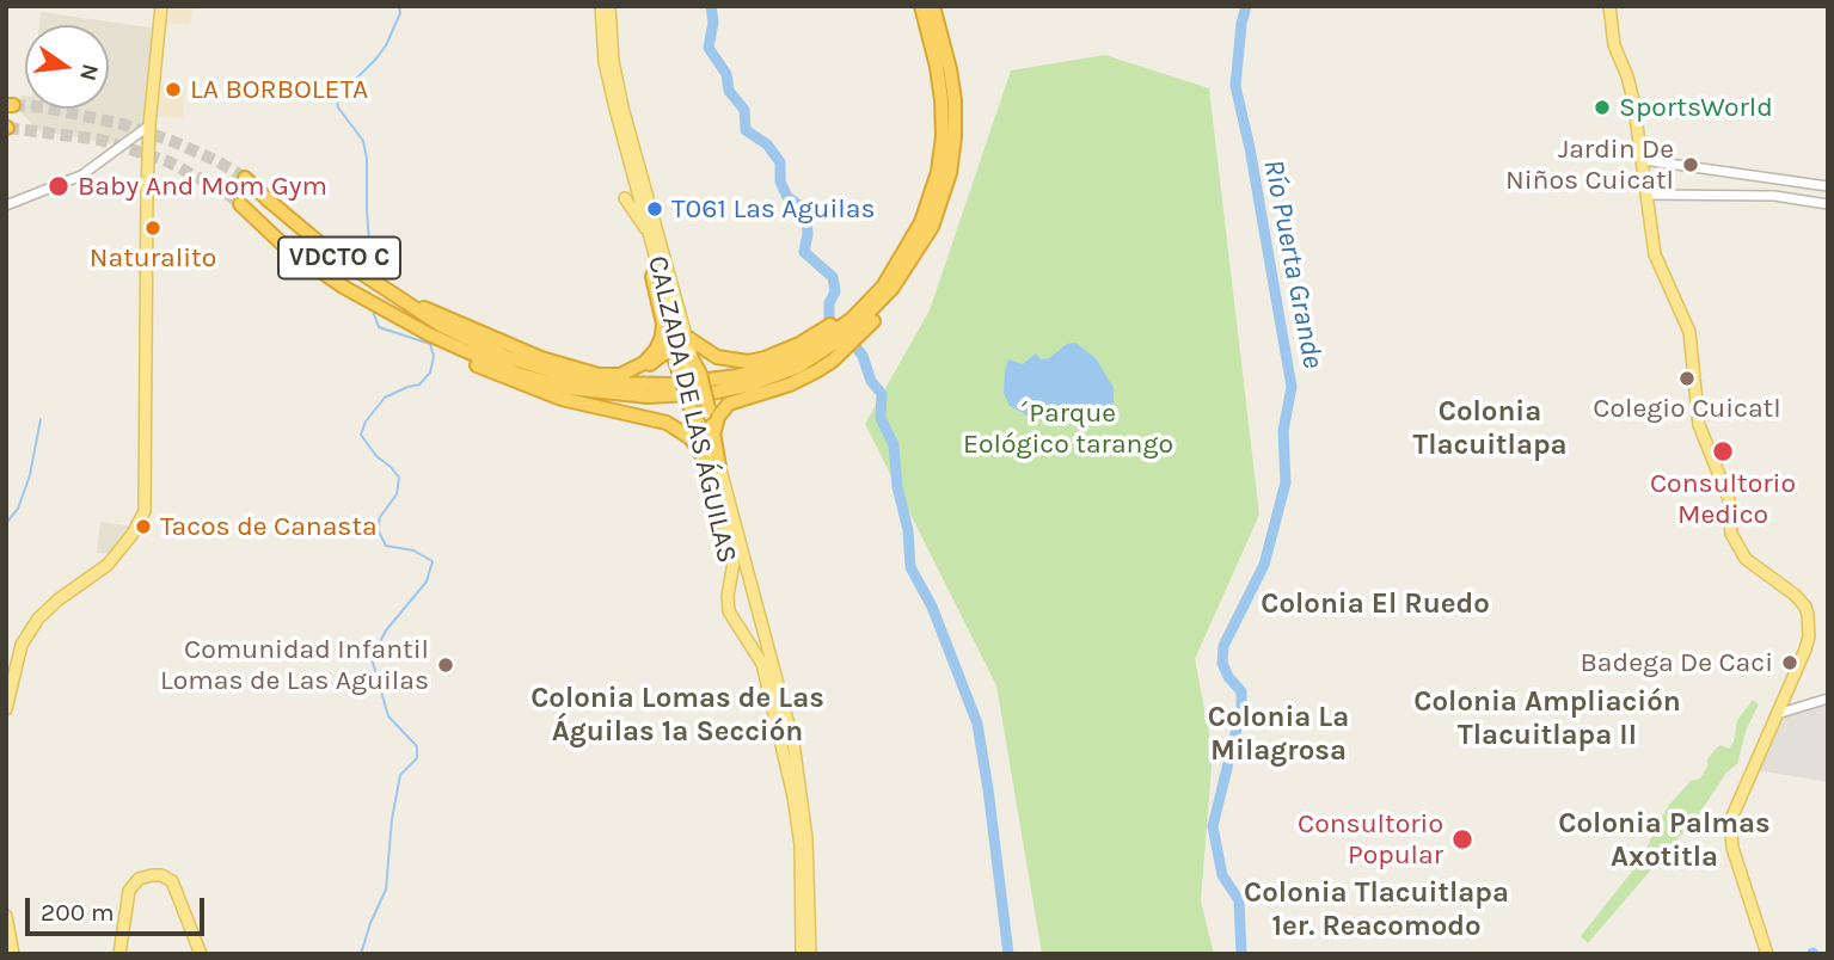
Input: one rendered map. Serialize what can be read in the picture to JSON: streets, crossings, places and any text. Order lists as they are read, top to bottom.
{
  "streets": {
    "highway": ["VDCTO C"],
    "main road": ["CALZADA DE LAS ÁGUILAS"]
  },
  "districts": [
    "Colonia Tlacuitlapa",
    "Colonia El Ruedo",
    "Colonia Lomas de Las Águilas 1a Sección",
    "Colonia Ampliación Tlacuitlapa II",
    "Colonia La Milagrosa",
    "Colonia Palmas Axotitla",
    "Colonia Tlacuitlapa 1er. Reacomodo"
  ],
  "water": ["Río Puerta Grande"],
  "parks": ["´Parque Eológico tarango"],
  "places": [
    "LA BORBOLETA",
    "SportsWorld",
    "Jardin De Niños Cuicatl",
    "Baby And Mom Gym",
    "T061 Las Aguilas",
    "Naturalito",
    "Colegio Cuicatl",
    "Consultorio Medico",
    "Tacos de Canasta",
    "Badega De Caci",
    "Comunidad Infantil Lomas de Las Aguilas",
    "Consultorio Popular"
  ],
  "scale_bar": "200 m",
  "north": "right"
}
